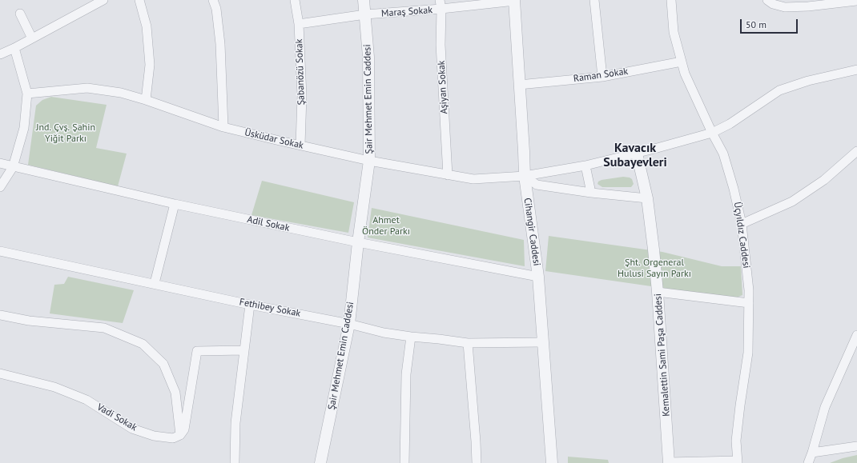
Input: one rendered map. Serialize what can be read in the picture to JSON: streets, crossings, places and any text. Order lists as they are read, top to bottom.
{
  "streets": {
    "street": [
      "Maraş Sokak",
      "Şabanözü Sokak",
      "Raman Sokak",
      "Aşiyan Sokak",
      "Şair Mehmet Emin Caddesi",
      "Üsküdar Sokak",
      "Adil Sokak",
      "Cihangir Caddesi",
      "Üçyıldız Caddesi",
      "Fethibey Sokak",
      "Kemalettin Sami Paşa Caddesi",
      "Vadi Sokak"
    ]
  },
  "crossings": [
    ["Maraş Sokak", "Şabanözü Sokak"],
    ["Maraş Sokak", "Aşiyan Sokak"],
    ["Maraş Sokak", "Şair Mehmet Emin Caddesi"],
    ["Maraş Sokak", "Cihangir Caddesi"],
    ["Şabanözü Sokak", "Üsküdar Sokak"],
    ["Raman Sokak", "Cihangir Caddesi"],
    ["Raman Sokak", "Üçyıldız Caddesi"],
    ["Aşiyan Sokak", "Üsküdar Sokak"],
    ["Şair Mehmet Emin Caddesi", "Üsküdar Sokak"],
    ["Şair Mehmet Emin Caddesi", "Adil Sokak"],
    ["Şair Mehmet Emin Caddesi", "Fethibey Sokak"],
    ["Üsküdar Sokak", "Cihangir Caddesi"],
    ["Üsküdar Sokak", "Üçyıldız Caddesi"],
    ["Üsküdar Sokak", "Kemalettin Sami Paşa Caddesi"],
    ["Adil Sokak", "Cihangir Caddesi"],
    ["Cihangir Caddesi", "Fethibey Sokak"]
  ],
  "districts": ["Kavacık Subayevleri"],
  "parks": ["Jnd. Çvş. Şahin Yiğit Parkı", "Ahmet Önder Parkı", "Şht. Orgeneral Hulusi Sayın Parkı"],
  "scale_bar": "50 m"
}
